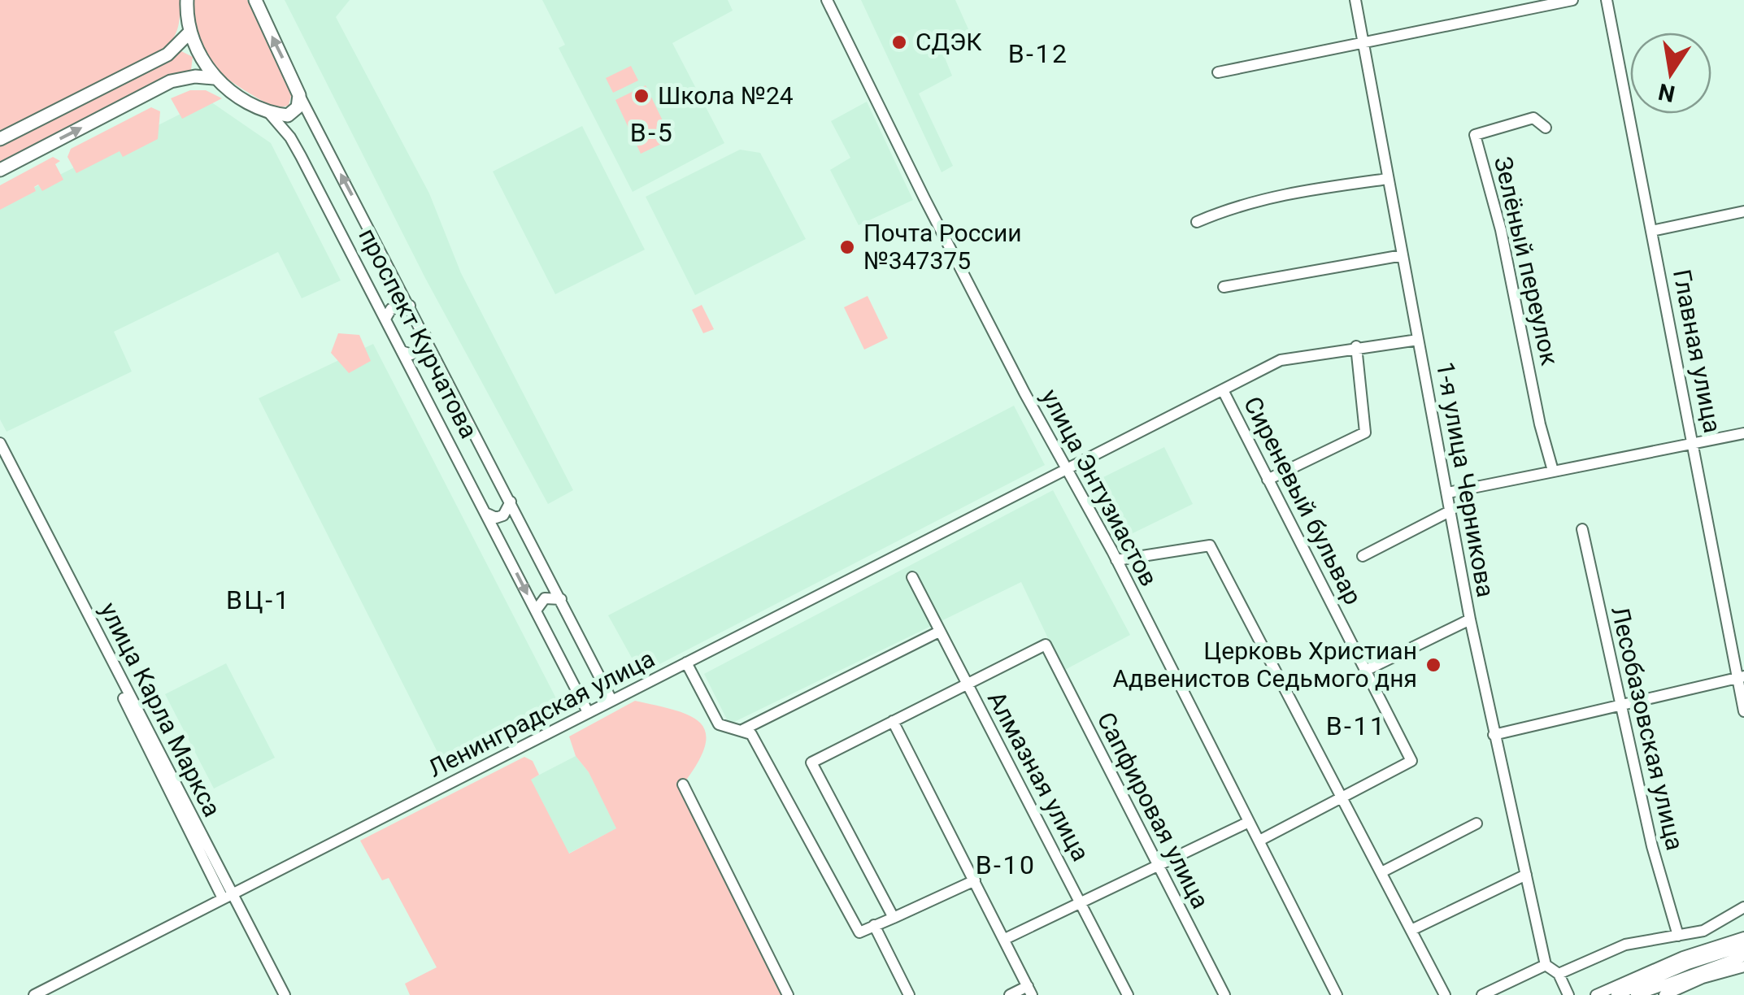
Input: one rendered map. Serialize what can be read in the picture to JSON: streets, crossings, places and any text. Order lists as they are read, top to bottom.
{
  "streets": {
    "main road": ["проспект Курчатова"],
    "street": [
      "Зелёный переулок",
      "Главная улица",
      "1-я улица Черникова",
      "улица Энтузиастов",
      "Сиреневый бульвар",
      "улица Карла Маркса",
      "Ленинградская улица",
      "Лесобазовская улица",
      "Алмазная улица",
      "Сапфировая улица"
    ]
  },
  "crossings": [
    ["проспект Курчатова", "Ленинградская улица"],
    ["1-я улица Черникова", "Ленинградская улица"],
    ["улица Энтузиастов", "Ленинградская улица"],
    ["Сиреневый бульвар", "Ленинградская улица"],
    ["улица Карла Маркса", "Ленинградская улица"],
    ["Алмазная улица", "Сапфировая улица"]
  ],
  "districts": [
    "В-12",
    "В-5",
    "ВЦ-1",
    "В-11",
    "В-10"
  ],
  "places": [
    "СДЭК",
    "Школа №24",
    "Почта России №347375",
    "Церковь Христиан Адвенистов Седьмого дня"
  ],
  "north": "bottom"
}
